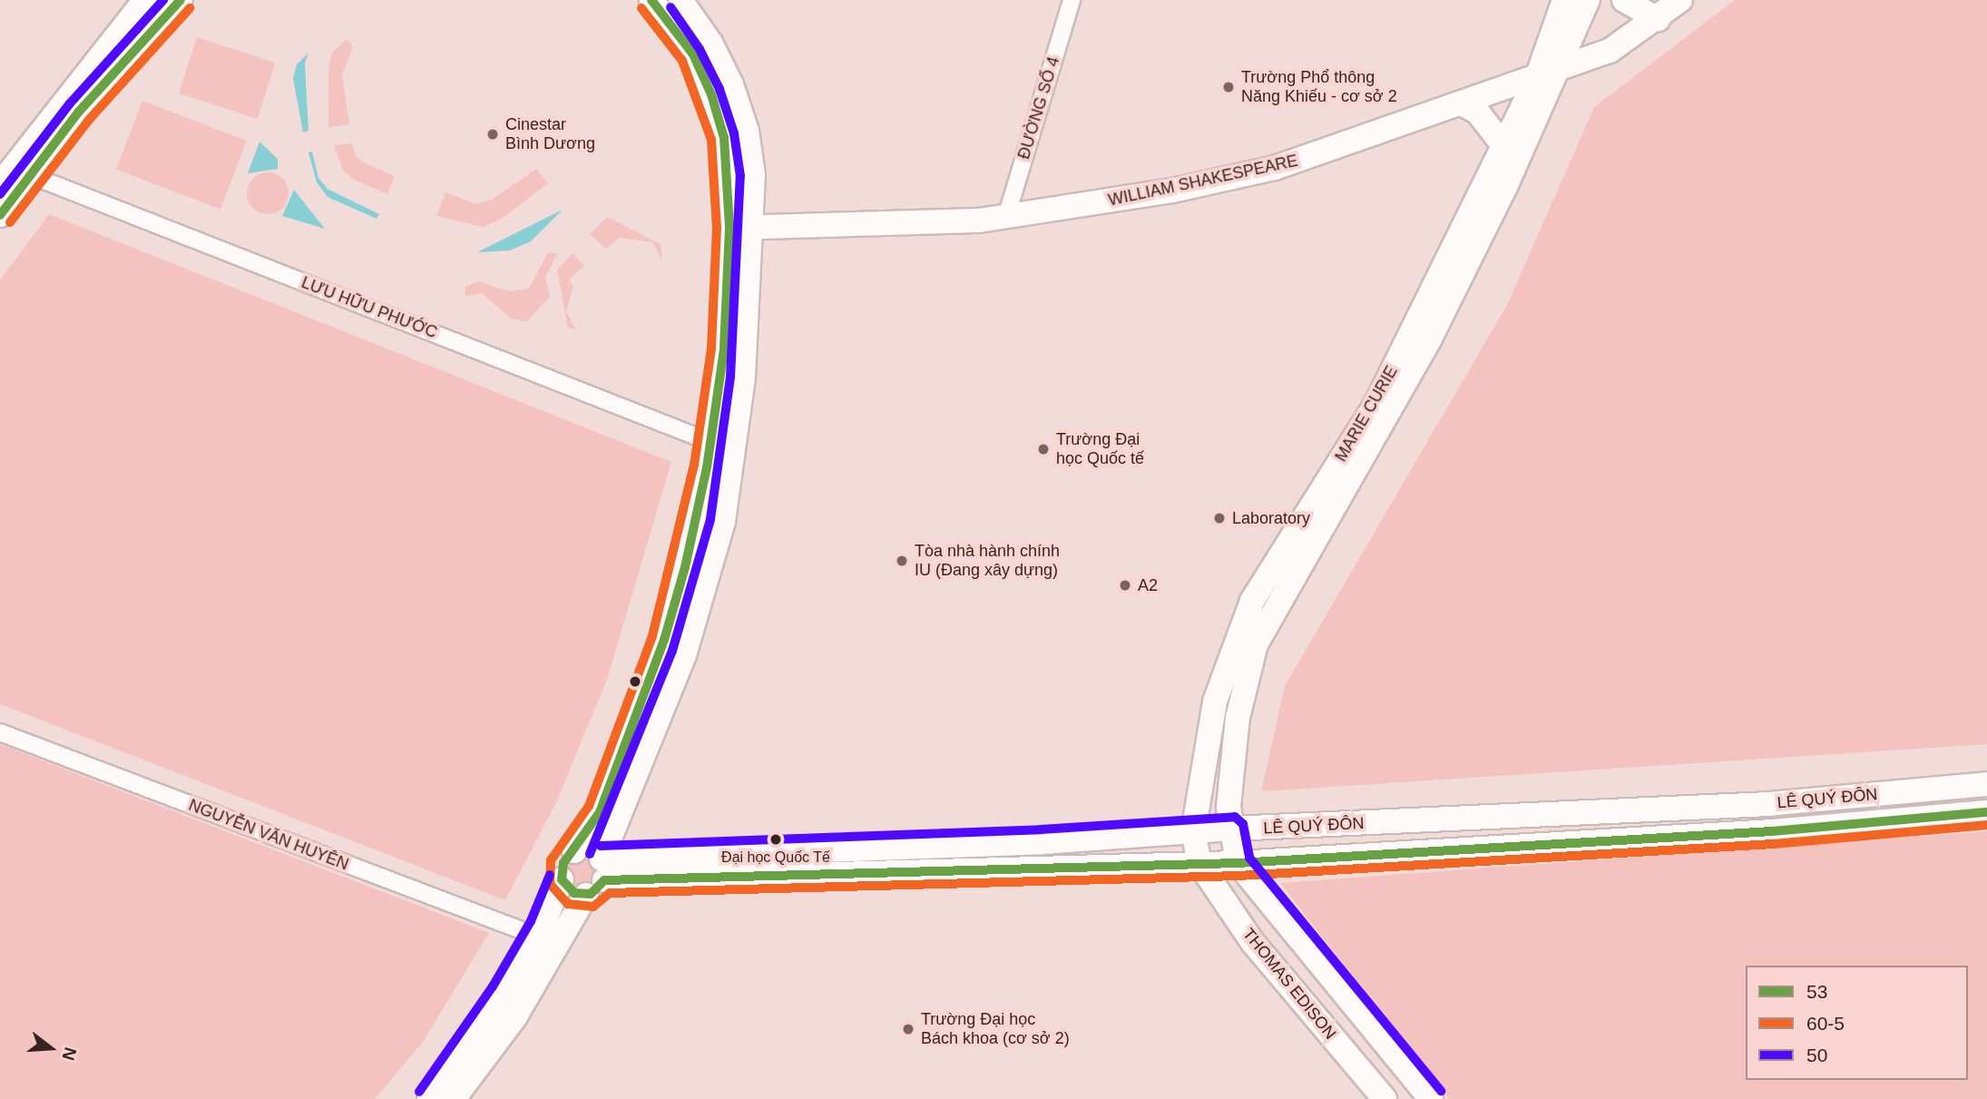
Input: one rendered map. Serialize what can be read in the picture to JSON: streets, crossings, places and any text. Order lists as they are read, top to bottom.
{
  "streets": {
    "street": [
      "ĐƯỜNG SỐ 4",
      "WILLIAM SHAKESPEARE",
      "LƯU HỮU PHƯỚC",
      "MARIE CURIE",
      "LÊ QUÝ ĐÔN",
      "NGUYỄN VĂN HUYÊN",
      "THOMAS EDISON"
    ]
  },
  "crossings": [
    ["ĐƯỜNG SỐ 4", "WILLIAM SHAKESPEARE"],
    ["WILLIAM SHAKESPEARE", "MARIE CURIE"],
    ["MARIE CURIE", "LÊ QUÝ ĐÔN"],
    ["LÊ QUÝ ĐÔN", "THOMAS EDISON"]
  ],
  "places": [
    "Trường Phổ thông Năng Khiếu - cơ sở 2",
    "Cinestar Bình Dương",
    "Trường Đại học Quốc tế",
    "Laboratory",
    "Tòa nhà hành chính IU (Đang xây dựng)",
    "A2",
    "Đại học Quốc Tế",
    "Trường Đại học Bách khoa (cơ sở 2)"
  ],
  "lines": ["transit line 53", "transit line 50", "transit line 60-5"],
  "legend": ["53", "60-5", "50"],
  "north": "right"
}
